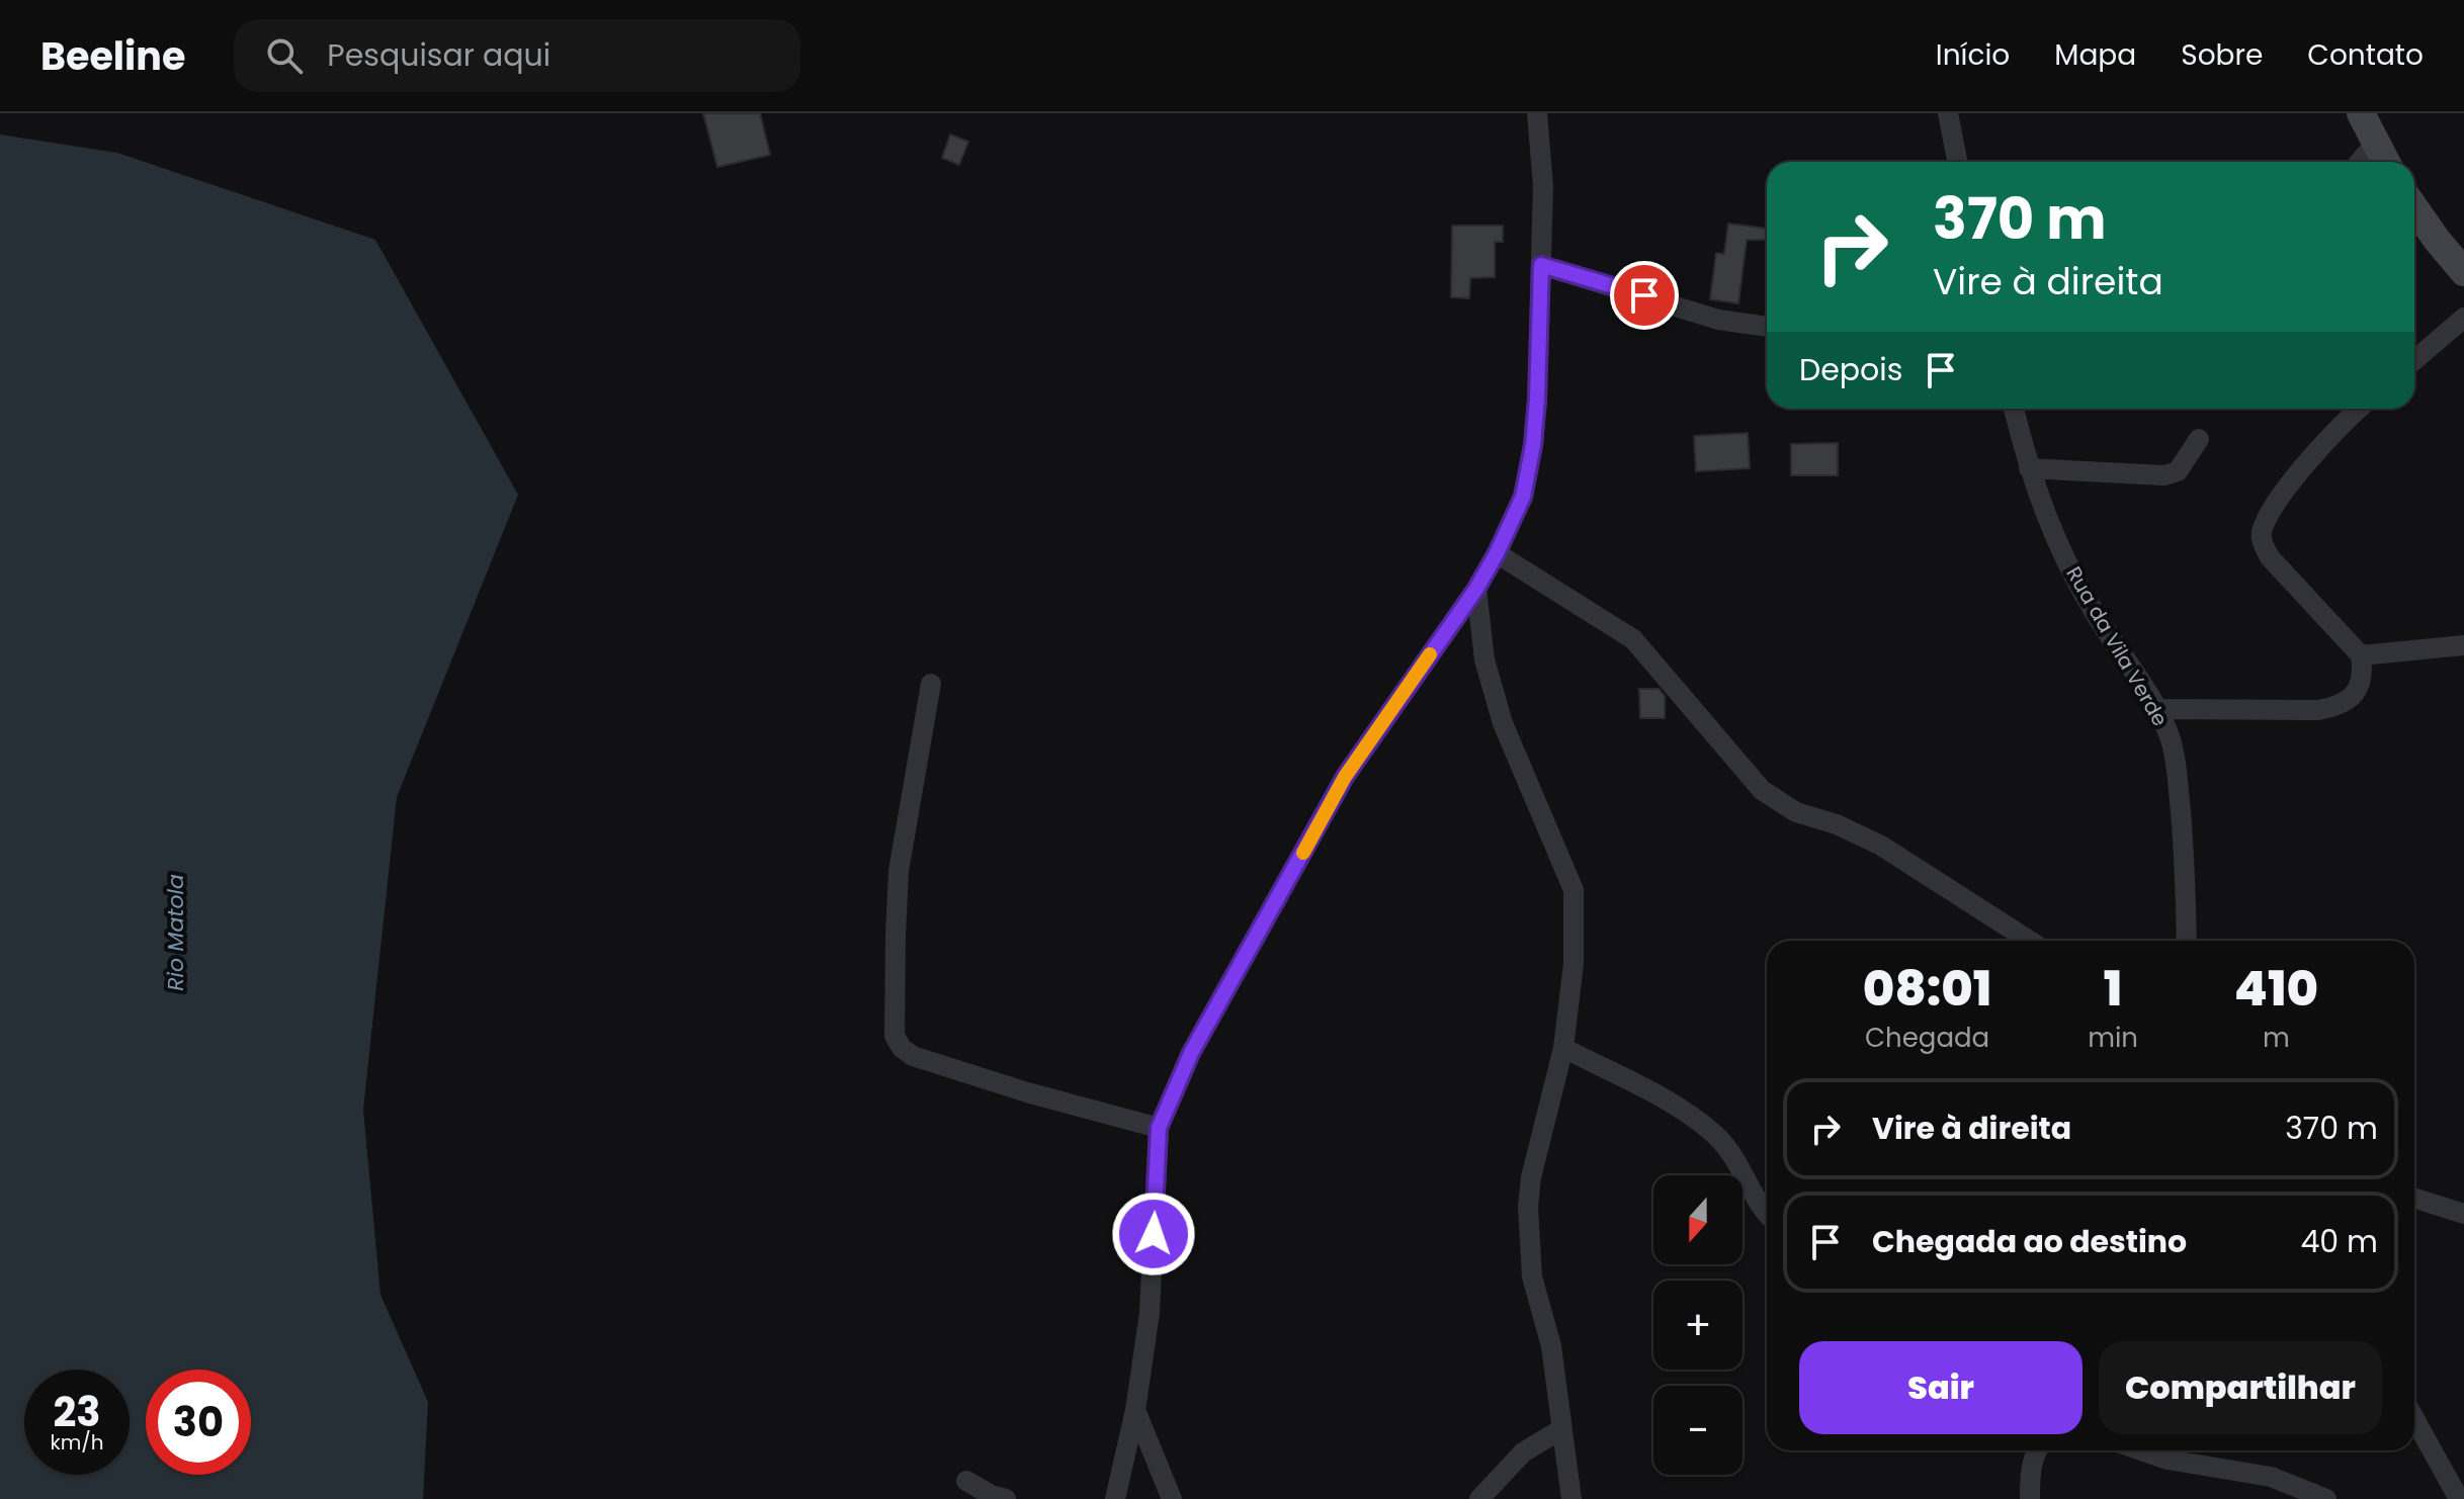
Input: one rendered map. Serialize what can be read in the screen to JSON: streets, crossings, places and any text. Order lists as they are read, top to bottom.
{
  "streets": {
    "street": ["Rua da Vila Verde"]
  },
  "water": ["Rio Matola"],
  "north": "bottom",
  "page": {
    "header": "Beeline",
    "search": "Pesquisar aqui",
    "nav": [
      "Início",
      "Mapa",
      "Sobre",
      "Contato"
    ],
    "turn": ["370 m", "Vire à direita"],
    "then": "Depois",
    "eta": [
      "08:01",
      "Chegada",
      "1",
      "min",
      "410",
      "m"
    ],
    "list": [
      {
        "name": "Vire à direita",
        "value": "370 m"
      },
      {
        "name": "Chegada ao destino",
        "value": "40 m"
      }
    ],
    "map_buttons": ["+", "−"],
    "buttons": ["Sair", "Compartilhar"],
    "speed": "23 km/h",
    "limit": "30"
  }
}
